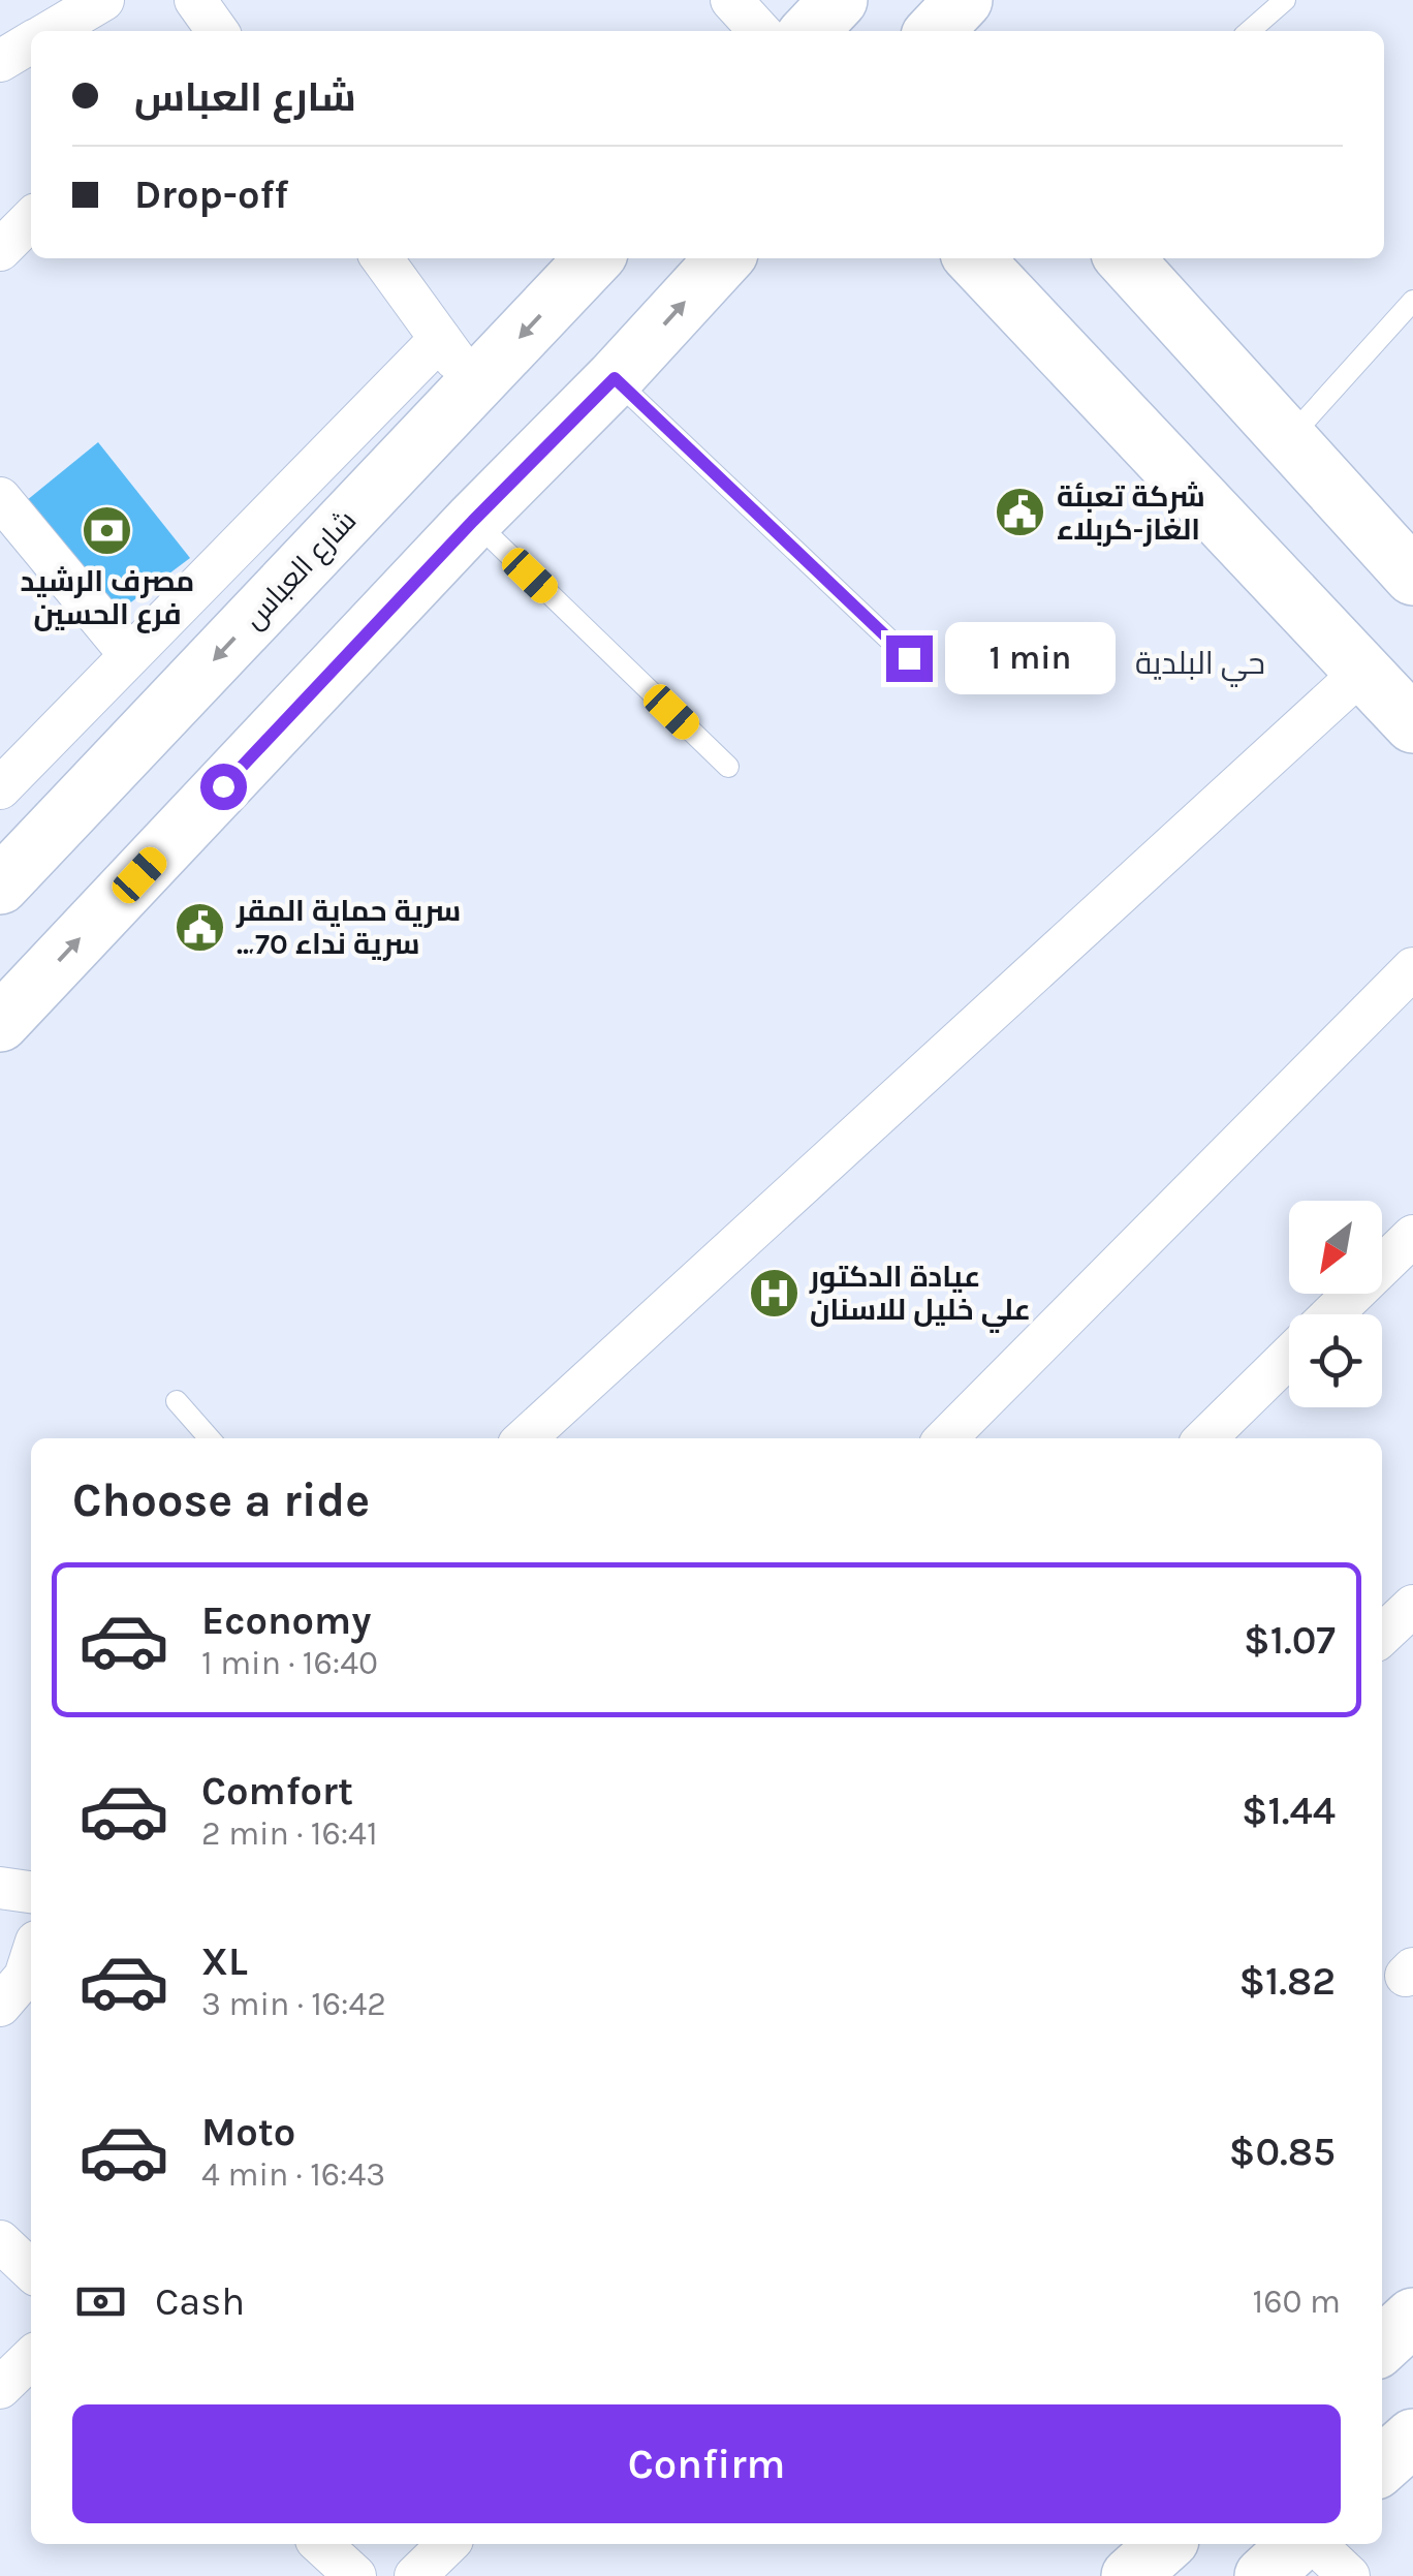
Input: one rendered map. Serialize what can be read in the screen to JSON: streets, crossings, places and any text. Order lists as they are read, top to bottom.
{
  "streets": {
    "main road": ["شارع العباس"]
  },
  "districts": ["حي البلدية"],
  "places": {
    "public building": ["شركة تعبئة الغاز-كربلاء", "سرية حماية المقر ...سرية نداء 70"],
    "bank": ["مصرف الرشيد فرع الحسين"],
    "hospital": ["عيادة الدكتور علي خليل للاسنان"]
  },
  "north": "bottom left",
  "page": {
    "banner": ["شارع العباس", "Drop-off"],
    "bubble": "1 min",
    "heading": "Choose a ride",
    "list": [
      {
        "name": "Economy",
        "note": "1 min · 16:40",
        "value": "$1.07"
      },
      {
        "name": "Comfort",
        "note": "2 min · 16:41",
        "value": "$1.44"
      },
      {
        "name": "XL",
        "note": "3 min · 16:42",
        "value": "$1.82"
      },
      {
        "name": "Moto",
        "note": "4 min · 16:43",
        "value": "$0.85"
      }
    ],
    "pay": ["Cash", "160 m"],
    "buttons": "Confirm"
  }
}
